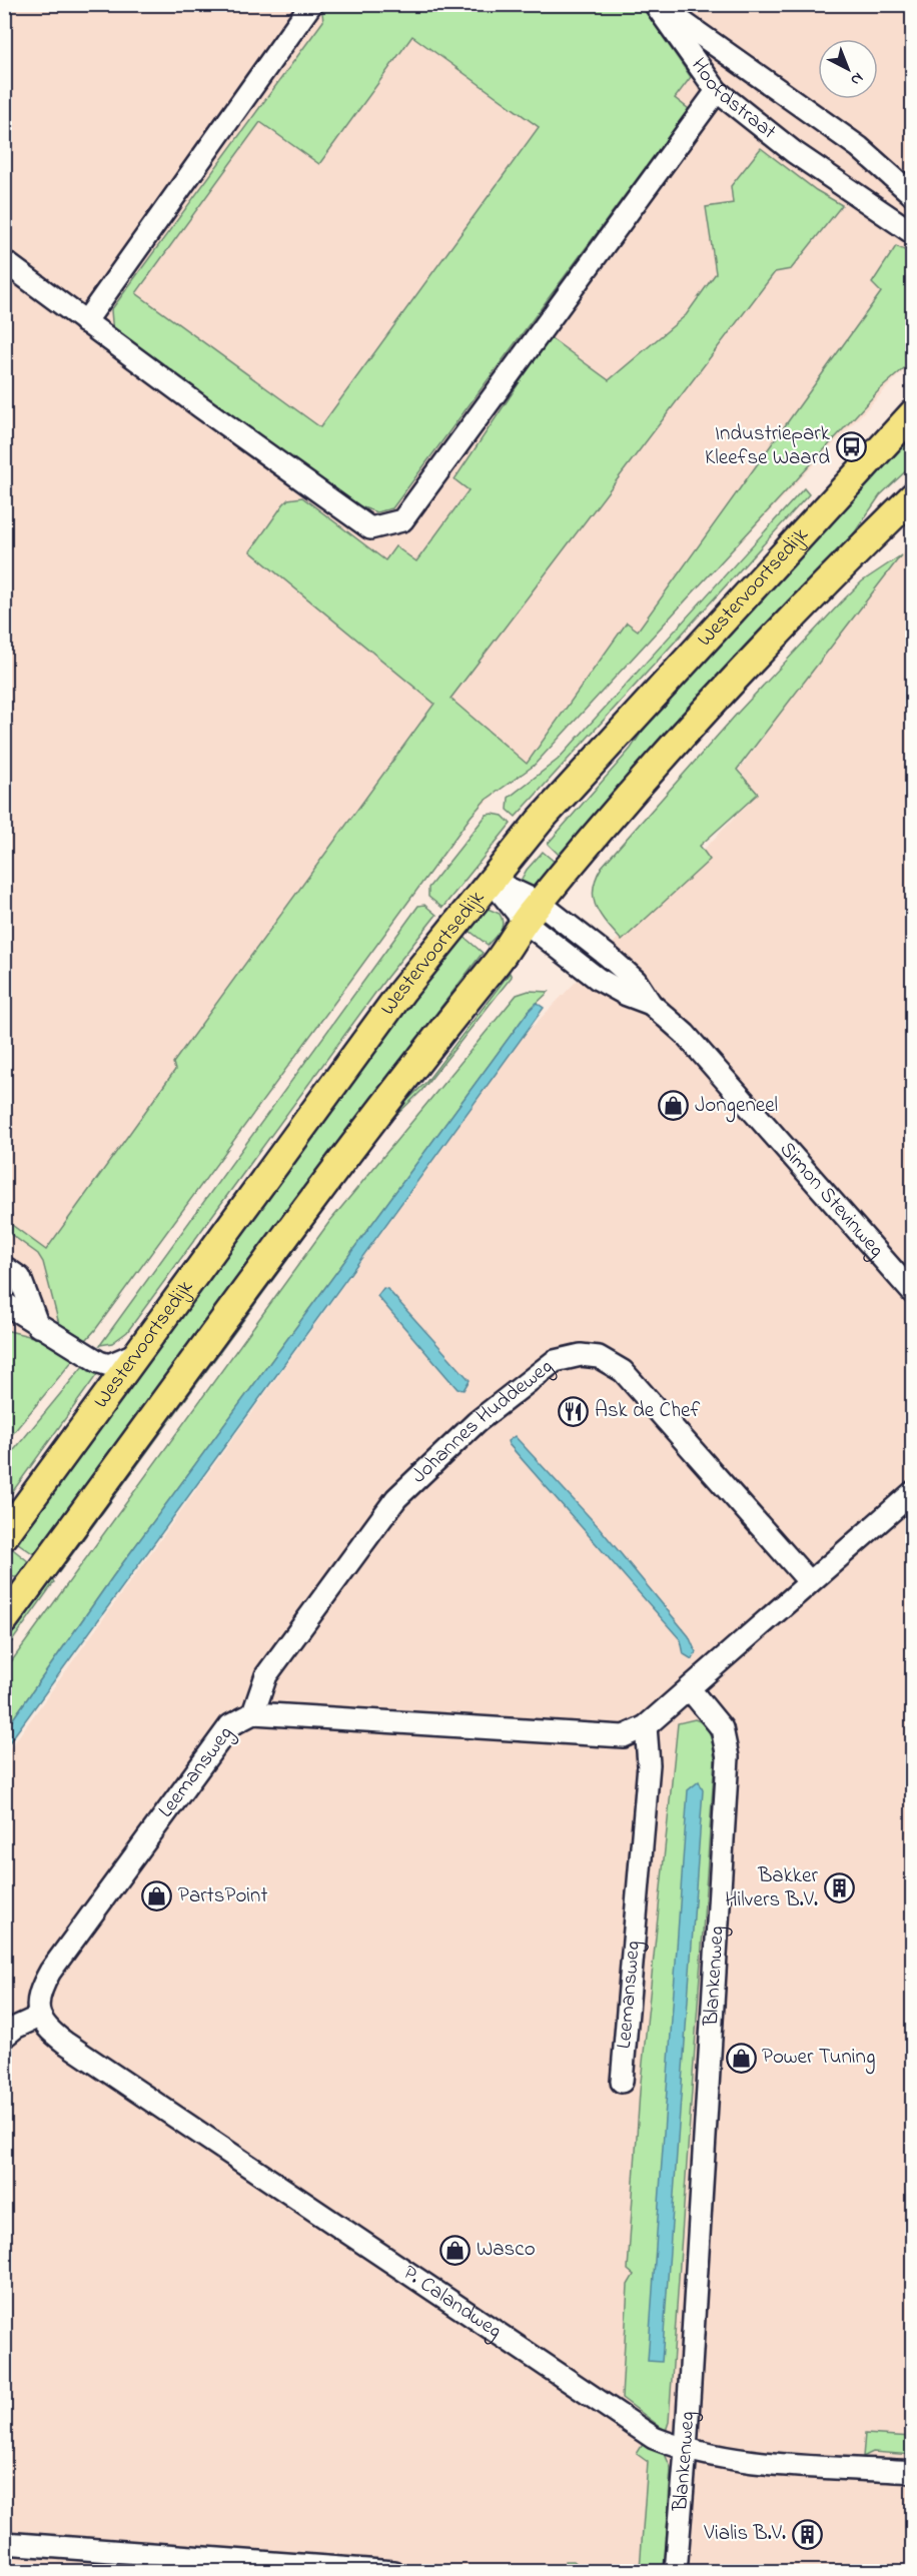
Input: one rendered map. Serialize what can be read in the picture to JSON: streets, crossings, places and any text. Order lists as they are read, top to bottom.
{
  "streets": {
    "main road": ["Westervoortsedijk"],
    "street": [
      "Hoofdstraat",
      "Simon Stevinweg",
      "Johannes Huddeweg",
      "Leemansweg",
      "Blankenweg",
      "P. Calandweg"
    ]
  },
  "crossings": [
    ["Johannes Huddeweg", "Leemansweg"],
    ["Leemansweg", "Blankenweg"],
    ["Leemansweg", "P. Calandweg"],
    ["Blankenweg", "P. Calandweg"]
  ],
  "places": {
    "bus stop": ["Industriepark Kleefse Waard"],
    "shop": [
      "Jongeneel",
      "PartsPoint",
      "Power Tuning",
      "Wasco"
    ],
    "restaurant": ["Ask de Chef"],
    "building": ["Bakker Hilvers B.V.", "Vialis B.V."]
  },
  "north": "bottom right"
}
